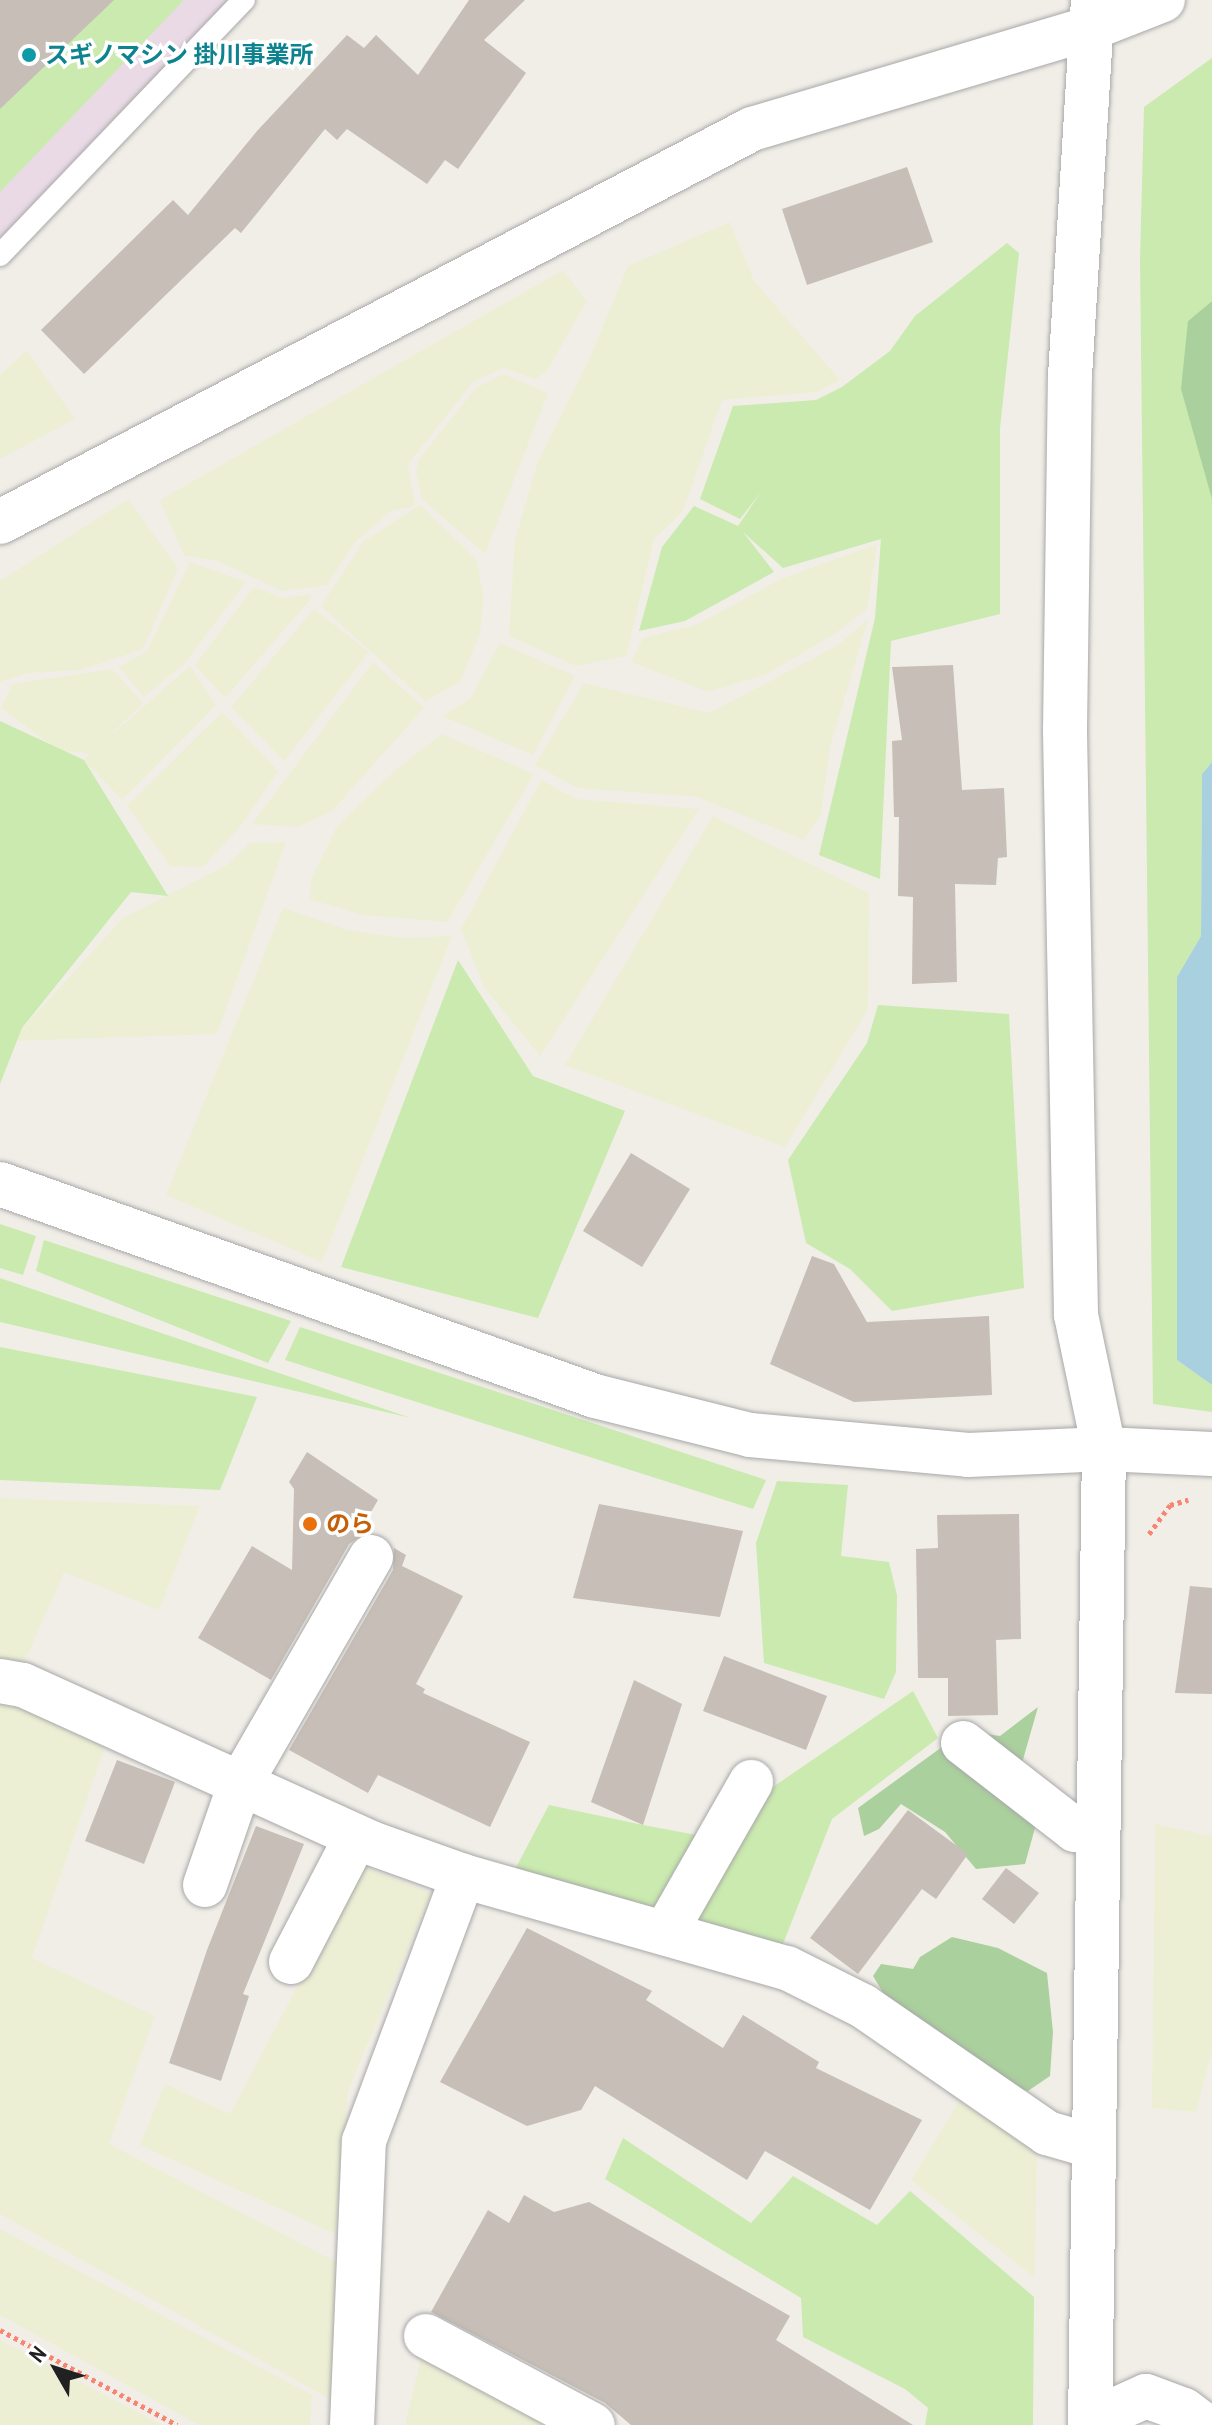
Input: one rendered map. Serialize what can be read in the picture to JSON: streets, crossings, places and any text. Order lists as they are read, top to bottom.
{
  "places": ["スギノマシン 掛川事業所", "のら"],
  "north": "top left"
}
